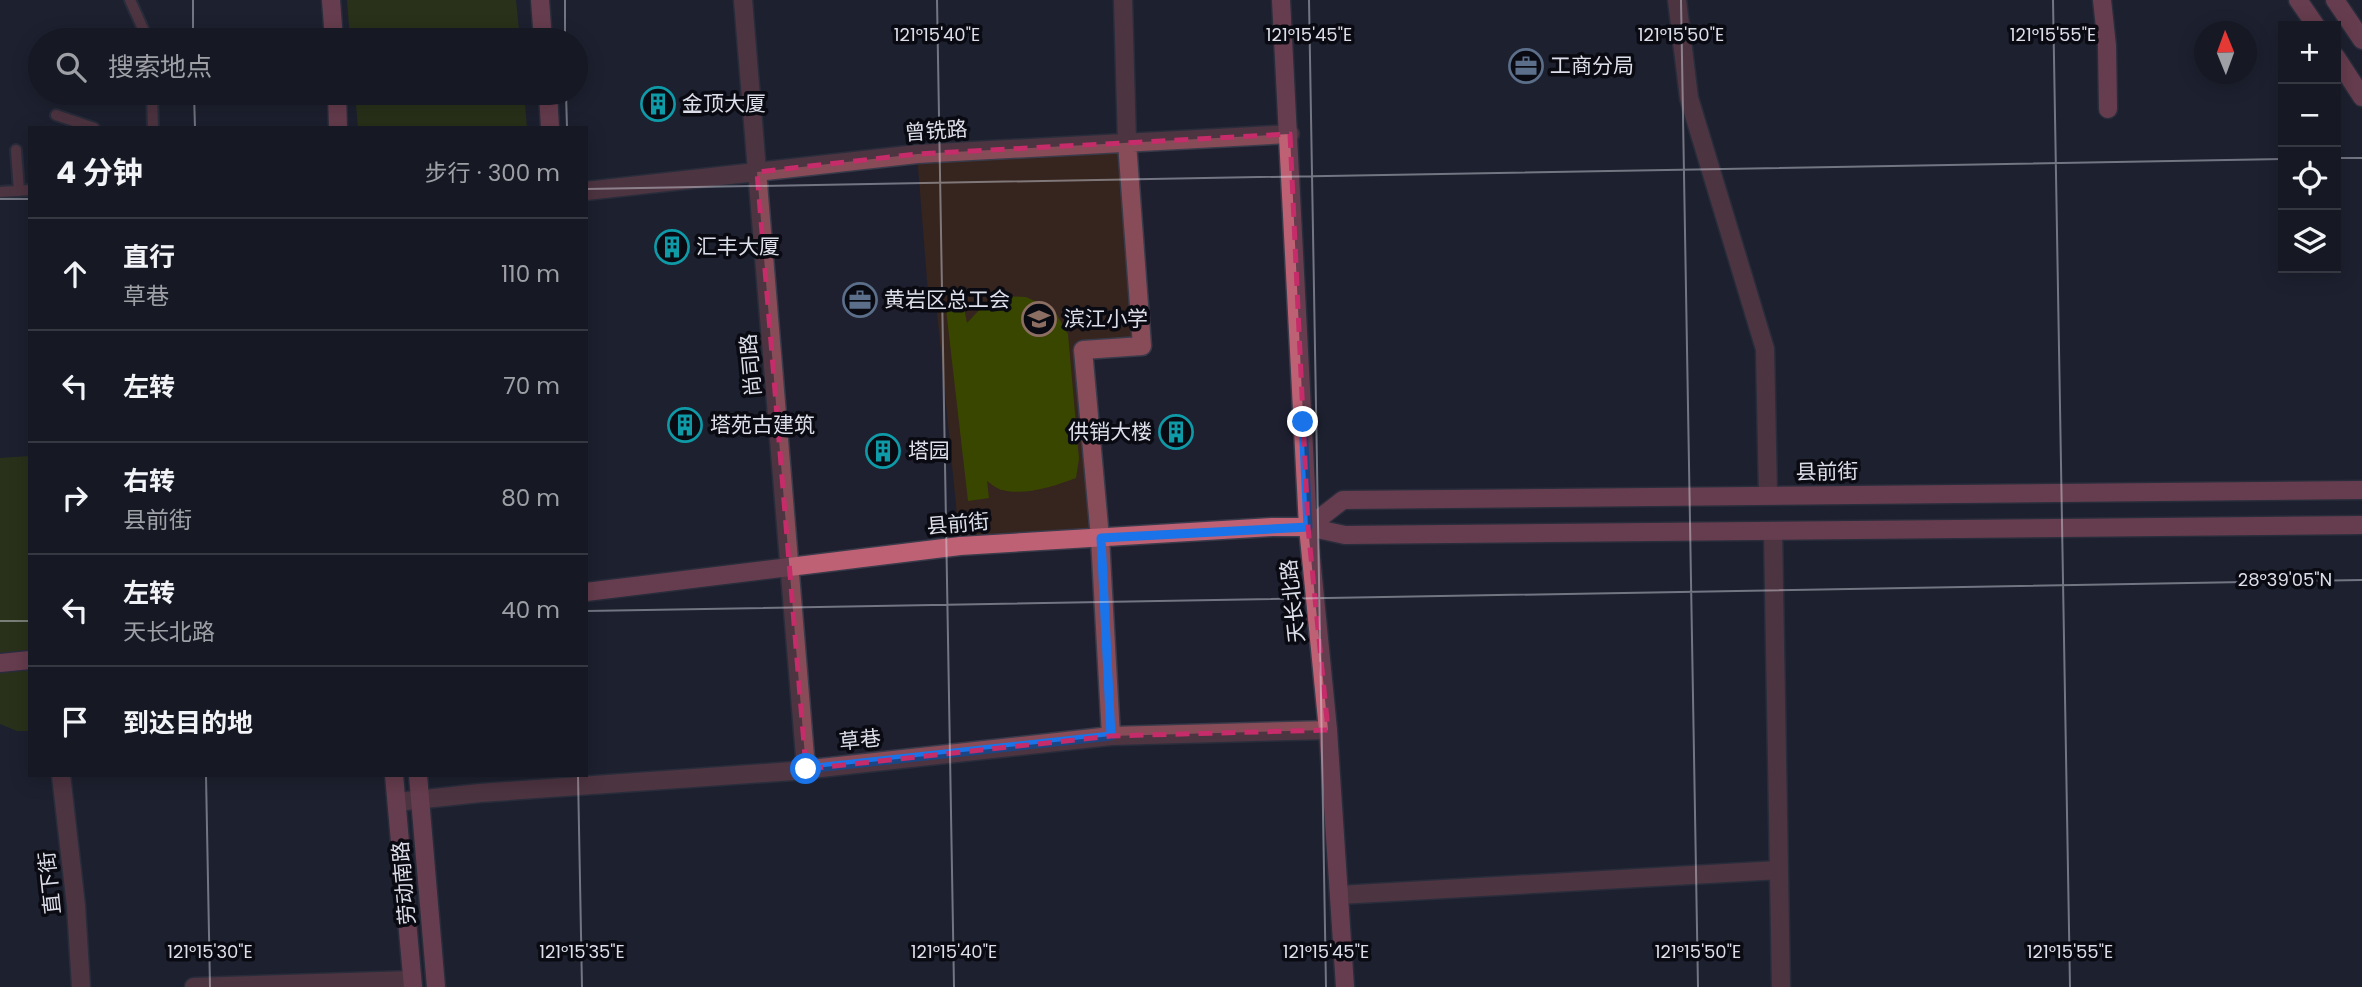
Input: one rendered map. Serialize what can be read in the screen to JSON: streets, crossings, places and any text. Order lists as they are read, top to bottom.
{
  "streets": {
    "street": [
      "曾铣路",
      "尚司路",
      "县前街",
      "天长北路",
      "草巷",
      "直下街",
      "劳动南路"
    ]
  },
  "crossings": [
    ["曾铣路", "尚司路"],
    ["曾铣路", "天长北路"],
    ["尚司路", "县前街"],
    ["尚司路", "草巷"],
    ["县前街", "天长北路"],
    ["天长北路", "草巷"],
    ["草巷", "劳动南路"]
  ],
  "places": {
    "office": ["工商分局", "黄岩区总工会"],
    "building": [
      "金顶大厦",
      "汇丰大厦",
      "塔苑古建筑",
      "供销大楼",
      "塔园"
    ],
    "school or university": ["滨江小学"]
  },
  "north": "top",
  "page": {
    "map_buttons": ["+", "−"],
    "search": "搜索地点",
    "heading": ["4 分钟", "步行 · 300 m"],
    "list": [
      ["直行", "草巷", "110 m"],
      ["左转", "70 m"],
      ["右转", "县前街", "80 m"],
      ["左转", "天长北路", "40 m"],
      "到达目的地"
    ]
  },
  "coordinates": [
    "121°15'40\"E",
    "121°15'45\"E",
    "121°15'50\"E",
    "121°15'55\"E",
    "28°39'05\"N",
    "121°15'30\"E",
    "121°15'35\"E"
  ]
}
